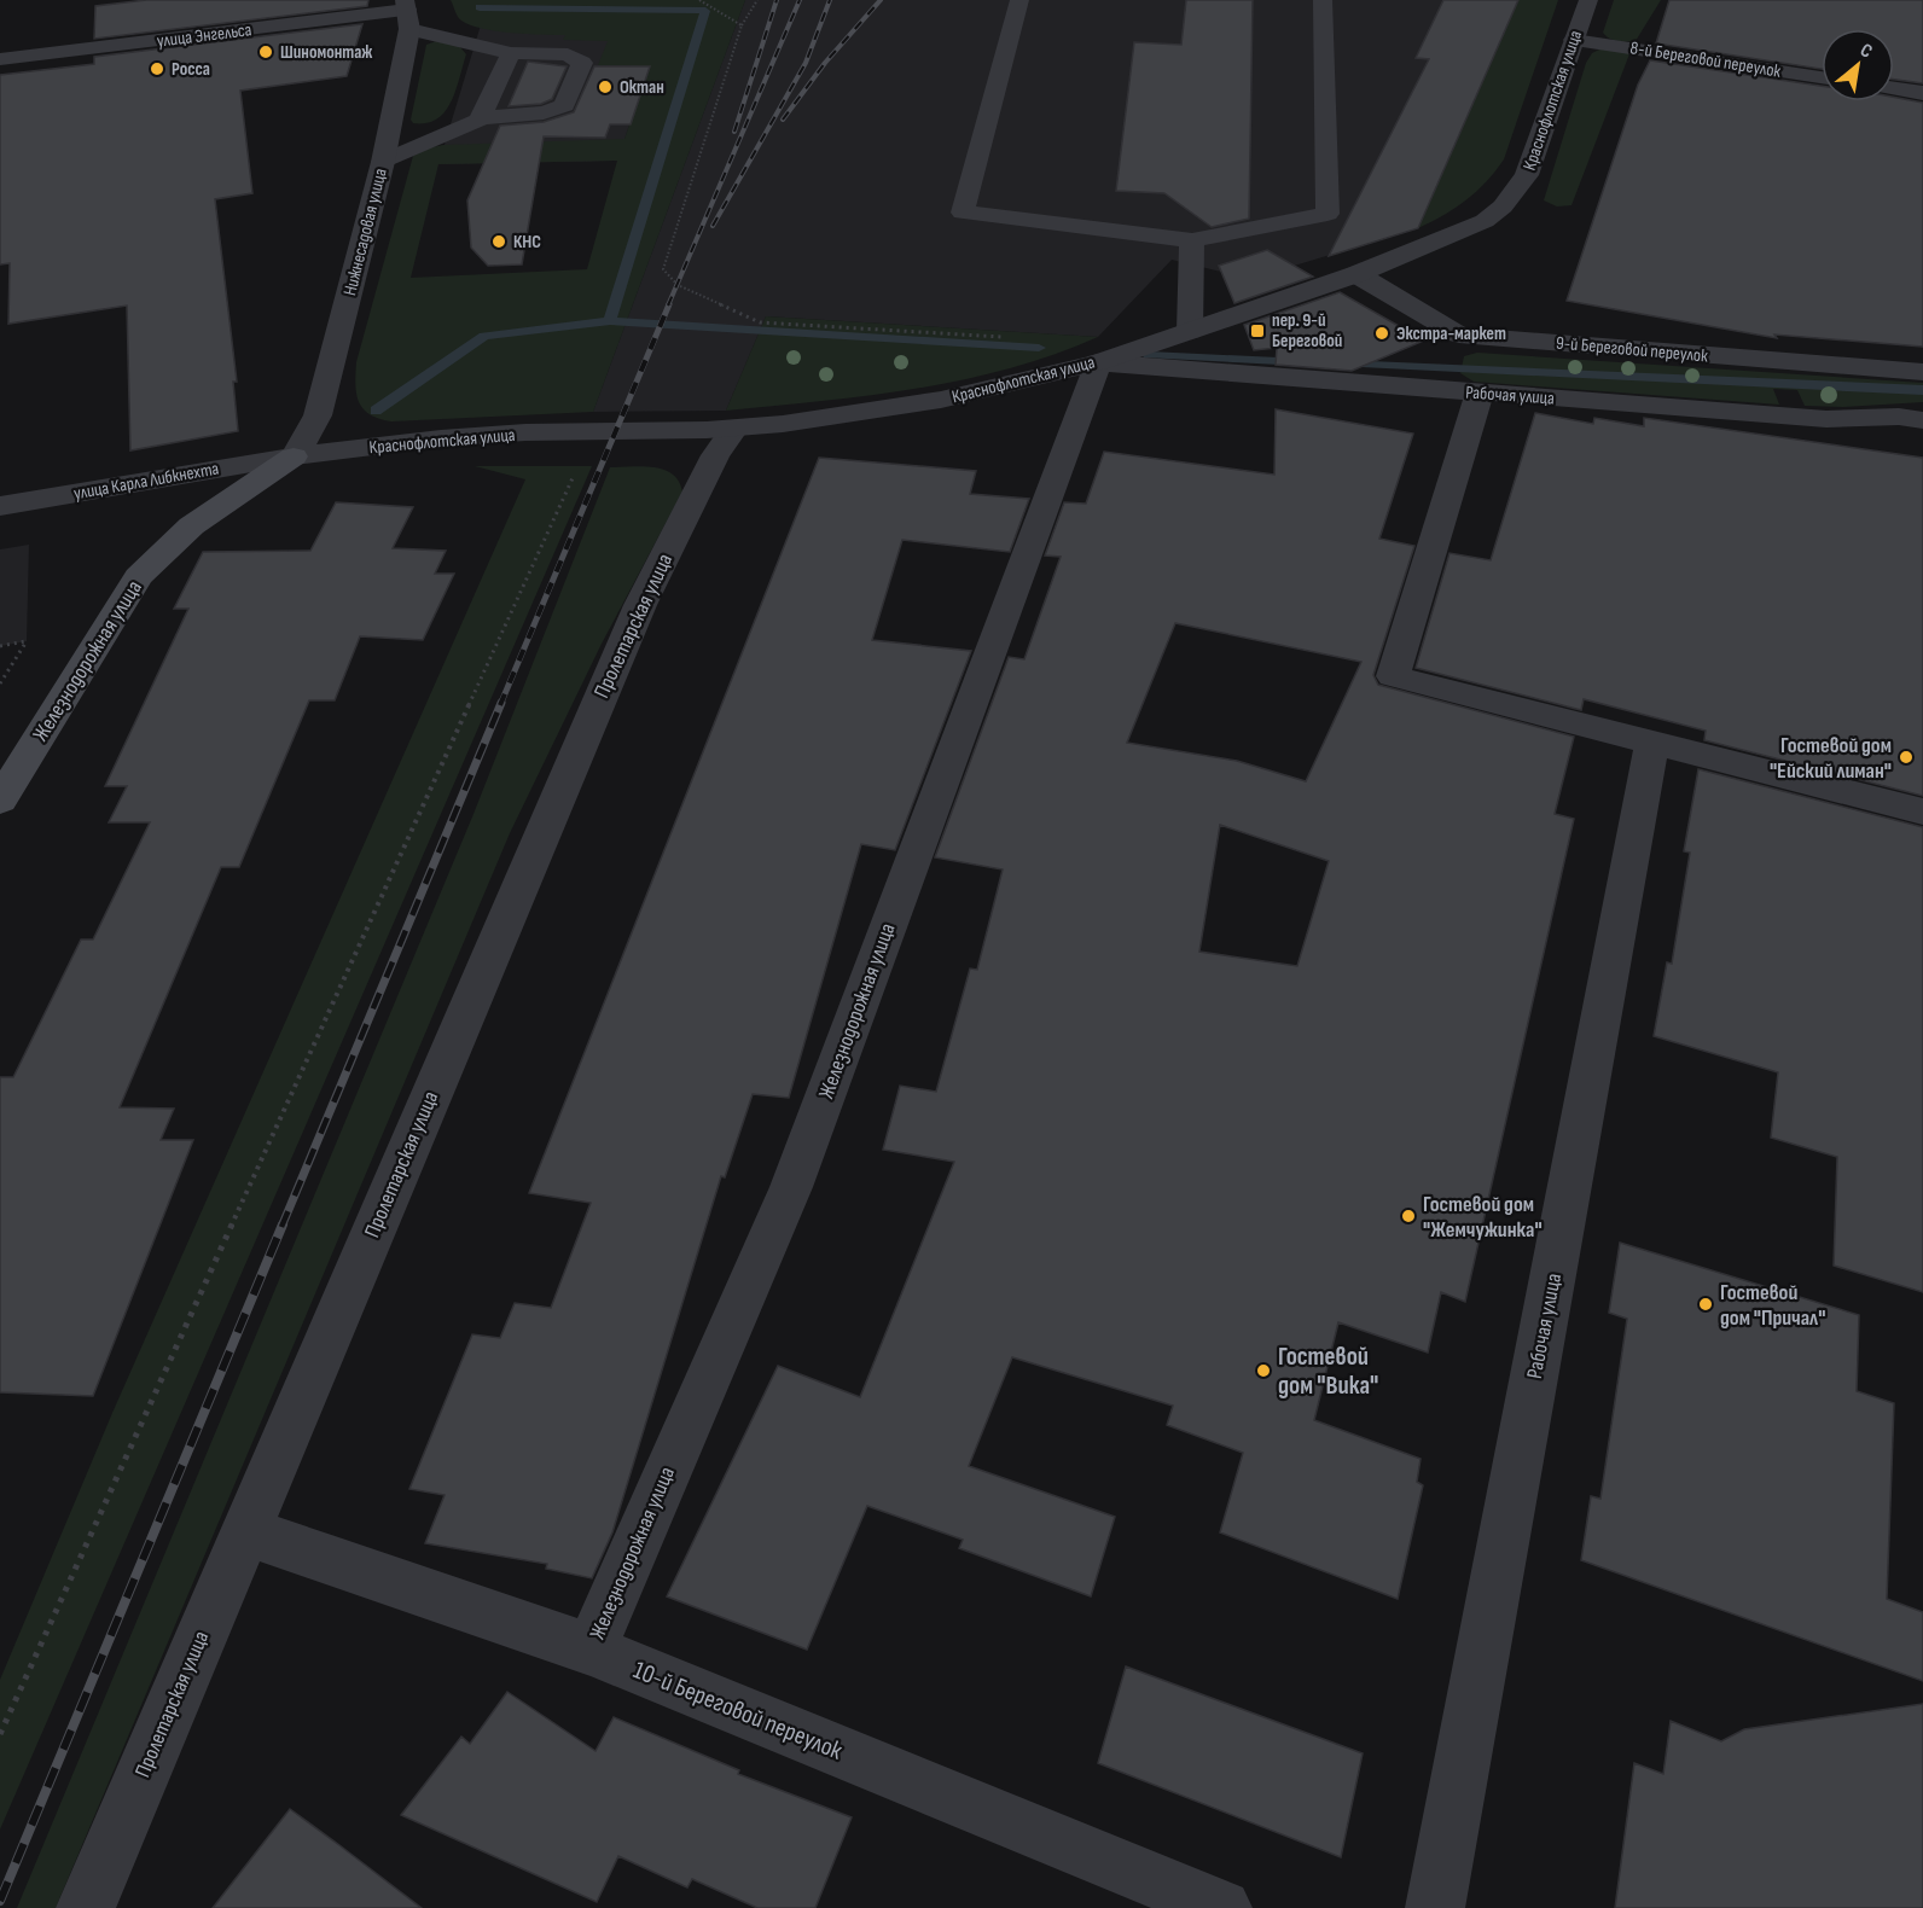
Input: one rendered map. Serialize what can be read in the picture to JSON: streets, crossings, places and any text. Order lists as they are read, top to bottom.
{
  "streets": {
    "main road": ["Железнодорожная улица"],
    "street": [
      "улица Энгельса",
      "8-й Береговой переулок",
      "Краснофлотская улица",
      "Нижнесадовая улица",
      "9-й Береговой переулок",
      "Рабочая улица",
      "улица Карла Либкнехта",
      "Пролетарская улица",
      "10-й Береговой переулок"
    ]
  },
  "crossings": [
    ["улица Энгельса", "Нижнесадовая улица"],
    ["8-й Береговой переулок", "Краснофлотская улица"],
    ["Краснофлотская улица", "Нижнесадовая улица"],
    ["Краснофлотская улица", "9-й Береговой переулок"],
    ["Краснофлотская улица", "Рабочая улица"],
    ["Краснофлотская улица", "улица Карла Либкнехта"],
    ["Краснофлотская улица", "Пролетарская улица"],
    ["Краснофлотская улица", "Железнодорожная улица"],
    ["Нижнесадовая улица", "улица Карла Либкнехта"],
    ["Нижнесадовая улица", "Железнодорожная улица"],
    ["Рабочая улица", "Железнодорожная улица"],
    ["улица Карла Либкнехта", "Железнодорожная улица"],
    ["Пролетарская улица", "10-й Береговой переулок"],
    ["Железнодорожная улица", "10-й Береговой переулок"]
  ],
  "places": {
    "other": [
      "Шиномонтаж",
      "Росса",
      "Октан",
      "КНС",
      "Экстра-маркет",
      "Гостевой дом \"Ейский лиман\"",
      "Гостевой дом \"Жемчужинка\"",
      "Гостевой дом \"Причал\"",
      "Гостевой дом \"Вика\""
    ],
    "transit": ["пер. 9-й Береговой"]
  },
  "north": "top right"
}
